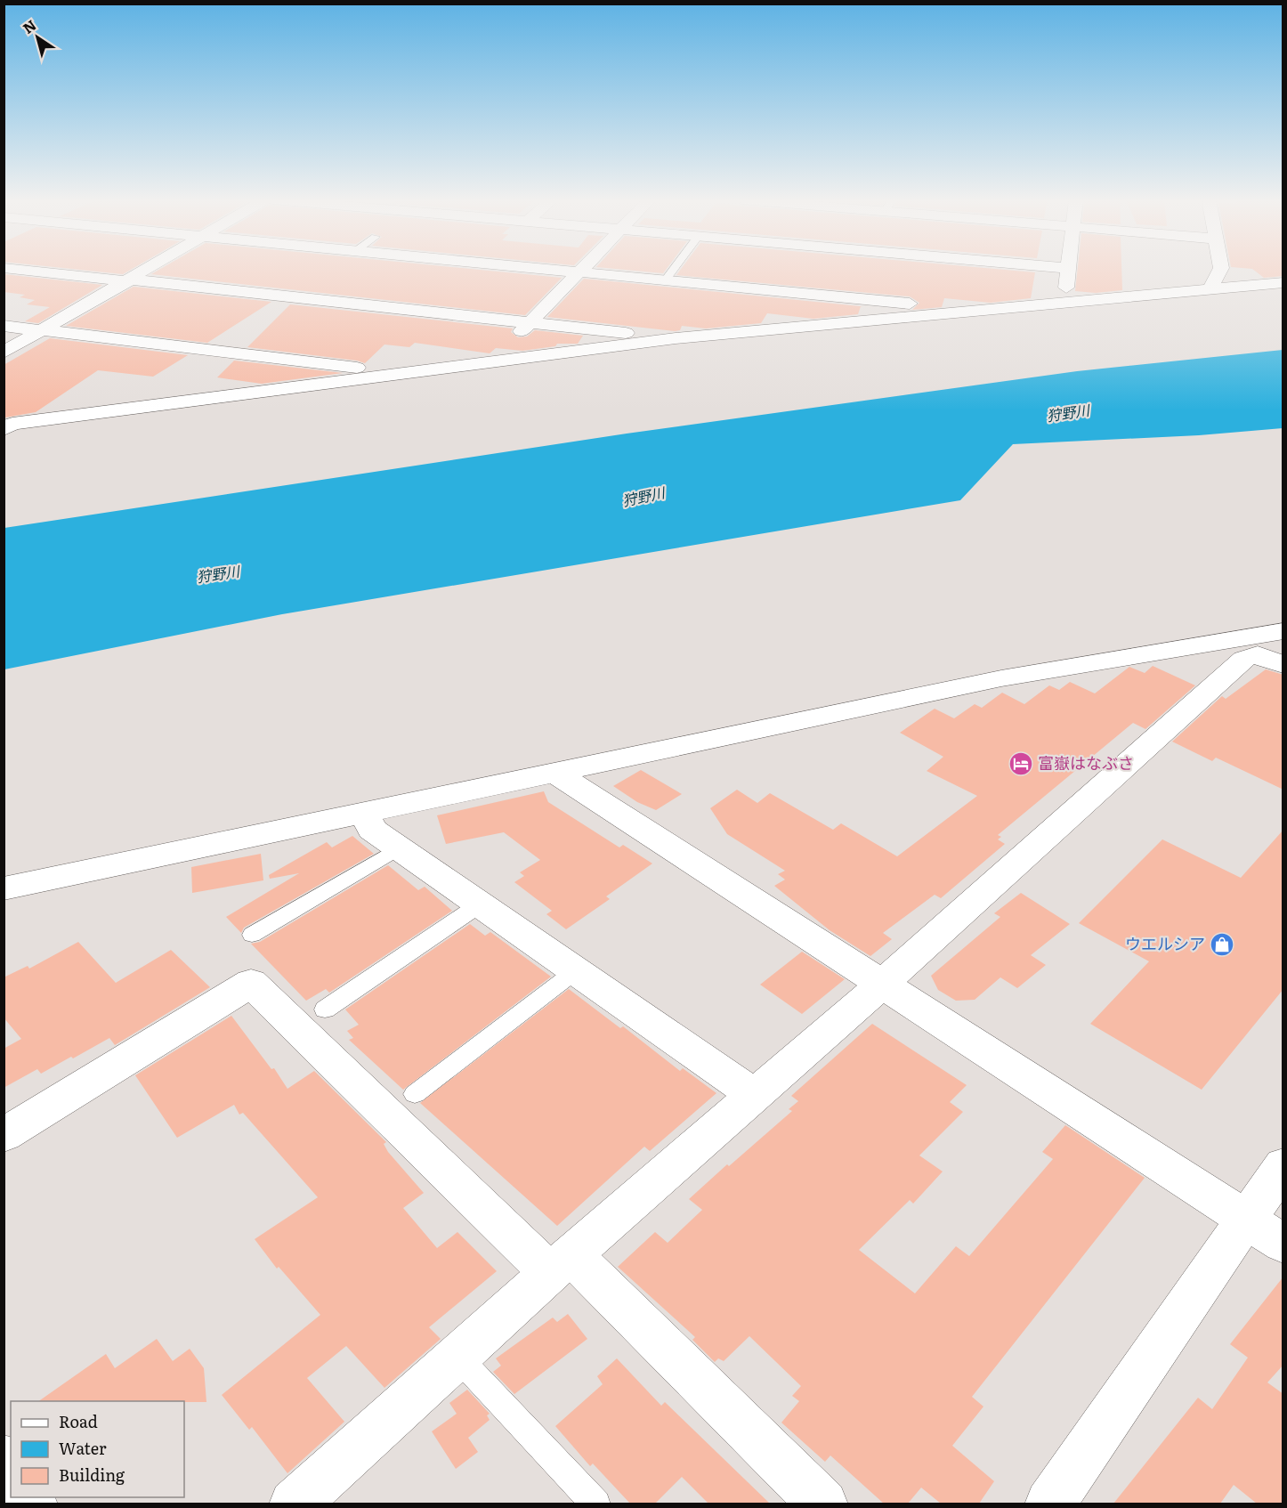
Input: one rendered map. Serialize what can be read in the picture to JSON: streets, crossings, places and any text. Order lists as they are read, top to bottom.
{
  "water": ["狩野川"],
  "places": {
    "hotel": ["富嶽はなぶさ"],
    "shop": ["ウエルシア"]
  },
  "legend": ["Road", "Water", "Building"],
  "north": "top left"
}
